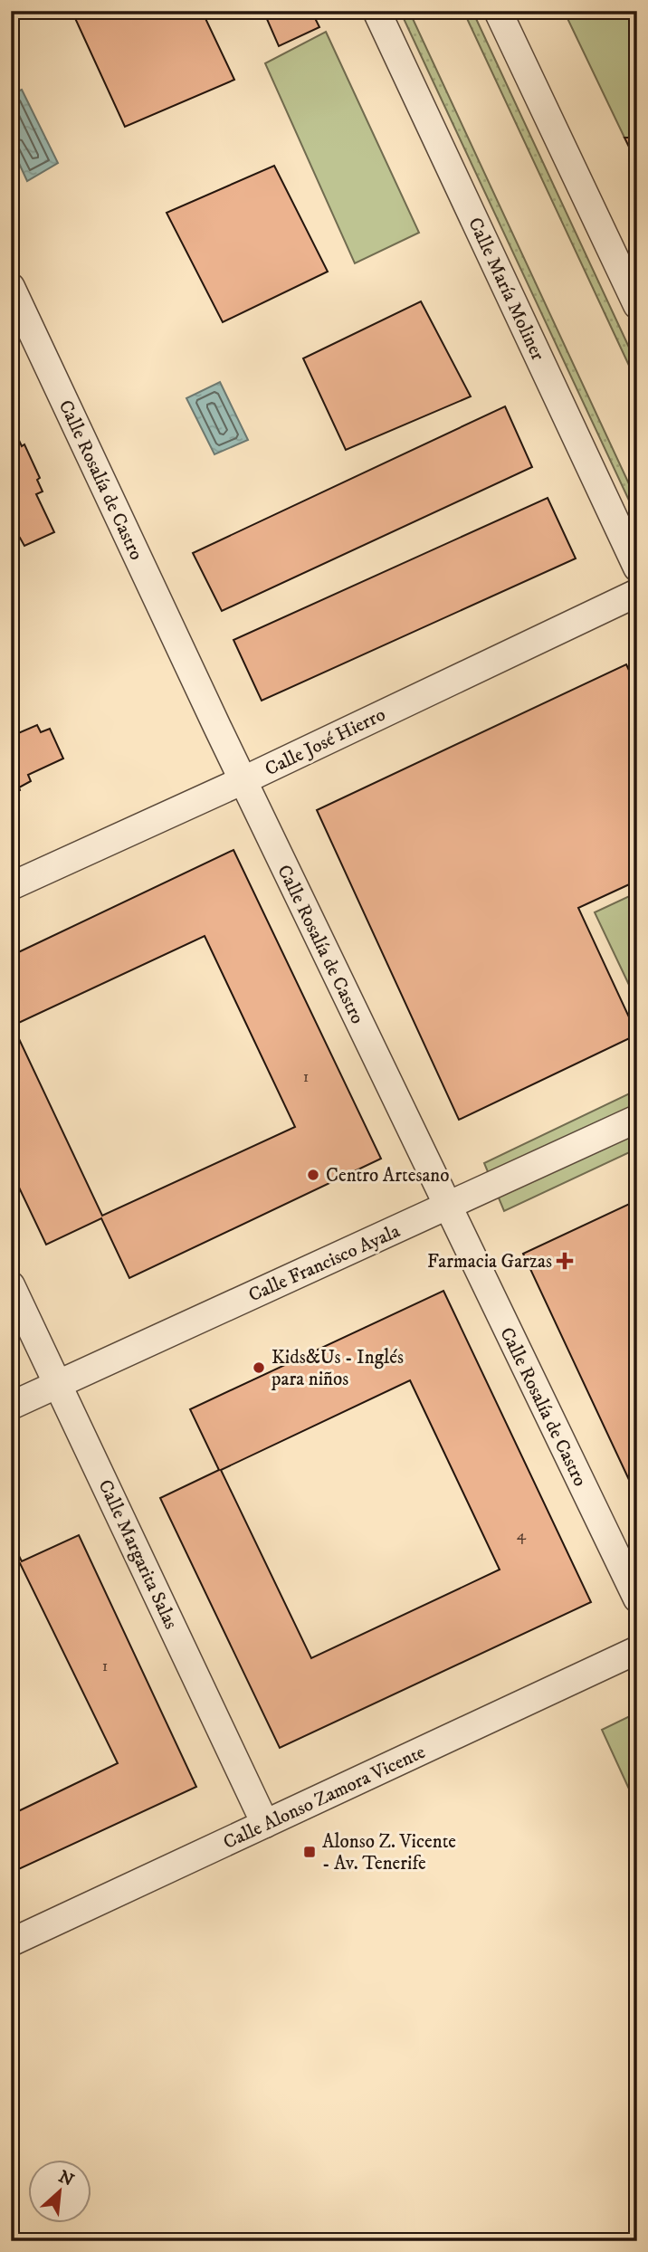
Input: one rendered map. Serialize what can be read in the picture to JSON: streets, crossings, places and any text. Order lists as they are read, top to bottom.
{
  "streets": {
    "street": [
      "Calle María Moliner",
      "Calle Rosalía de Castro",
      "Calle José Hierro",
      "Calle Francisco Ayala",
      "Calle Margarita Salas",
      "Calle Alonso Zamora Vicente"
    ]
  },
  "crossings": [
    ["Calle Rosalía de Castro", "Calle José Hierro"],
    ["Calle Rosalía de Castro", "Calle Francisco Ayala"],
    ["Calle Francisco Ayala", "Calle Margarita Salas"],
    ["Calle Margarita Salas", "Calle Alonso Zamora Vicente"]
  ],
  "places": {
    "other": ["Centro Artesano", "Kids&Us - Inglés para niños"],
    "health": ["Farmacia Garzas"],
    "transit": ["Alonso Z. Vicente - Av. Tenerife"]
  },
  "house_numbers": ["1", "4", "1"],
  "north": "top right"
}
